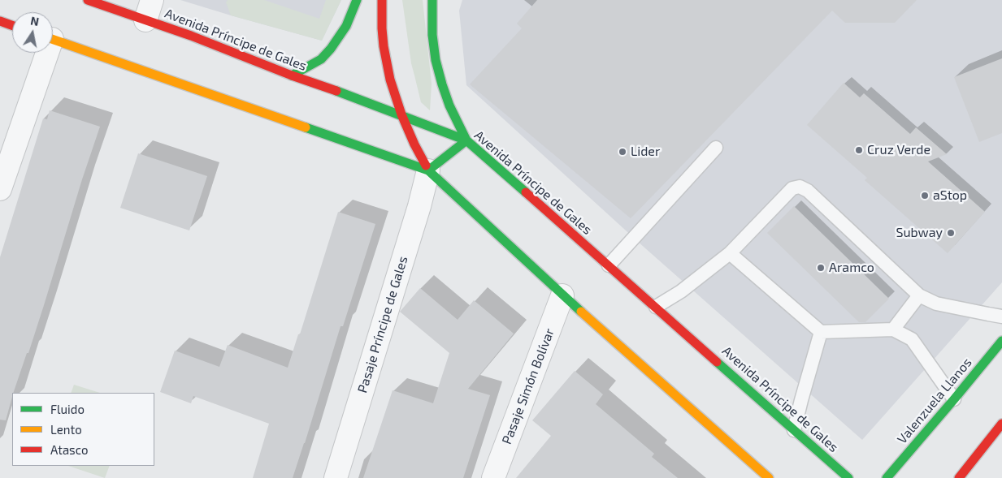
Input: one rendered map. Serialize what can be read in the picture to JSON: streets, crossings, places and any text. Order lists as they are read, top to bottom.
{
  "streets": {
    "main road": ["Avenida Príncipe de Gales", "Valenzuela Llanos"],
    "street": ["Pasaje Príncipe de Gales", "Pasaje Simón Bolívar"]
  },
  "places": [
    "Cruz Verde",
    "Lider",
    "aStop",
    "Subway",
    "Aramco"
  ],
  "legend": ["Fluido", "Lento", "Atasco"],
  "north": "top"
}
